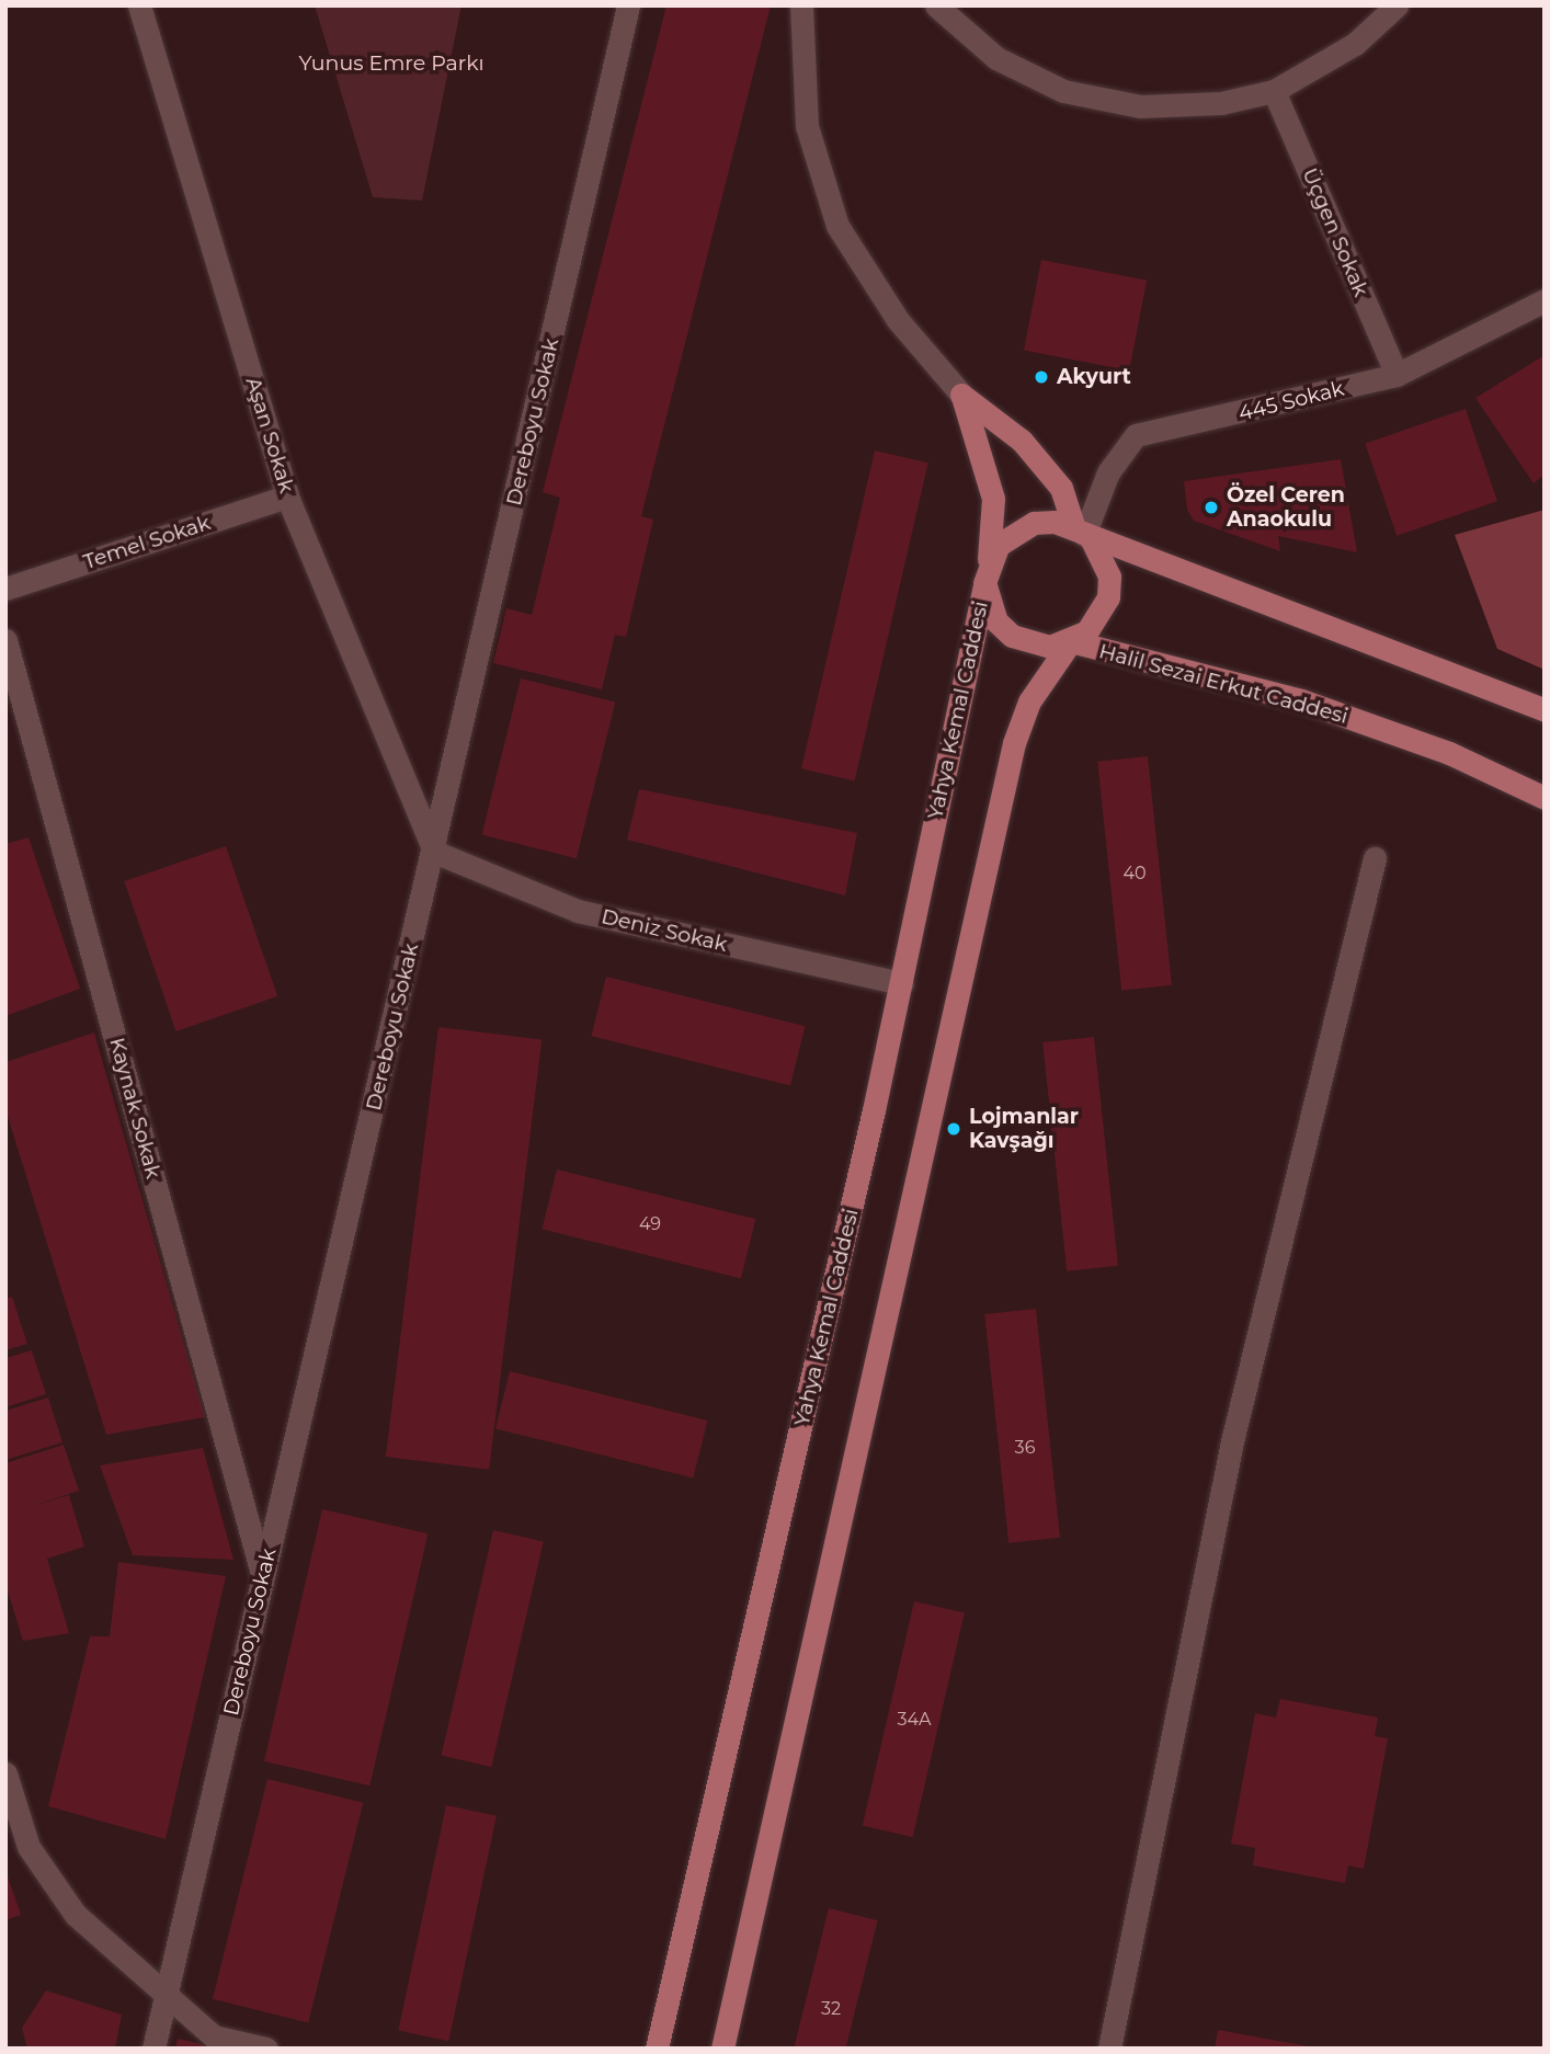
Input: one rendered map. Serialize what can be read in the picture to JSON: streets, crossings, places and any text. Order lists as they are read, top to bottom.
{
  "streets": {
    "main road": ["Halil Sezai Erkut Caddesi", "Yahya Kemal Caddesi"],
    "street": [
      "Üçgen Sokak",
      "445 Sokak",
      "Dereboyu Sokak",
      "Aşan Sokak",
      "Temel Sokak",
      "Deniz Sokak",
      "Kaynak Sokak"
    ]
  },
  "crossings": [
    ["Üçgen Sokak", "445 Sokak"],
    ["445 Sokak", "Halil Sezai Erkut Caddesi"],
    ["445 Sokak", "Yahya Kemal Caddesi"],
    ["Dereboyu Sokak", "Aşan Sokak"],
    ["Dereboyu Sokak", "Deniz Sokak"],
    ["Dereboyu Sokak", "Kaynak Sokak"],
    ["Aşan Sokak", "Temel Sokak"],
    ["Aşan Sokak", "Deniz Sokak"],
    ["Halil Sezai Erkut Caddesi", "Yahya Kemal Caddesi"],
    ["Yahya Kemal Caddesi", "Deniz Sokak"]
  ],
  "parks": ["Yunus Emre Parkı"],
  "places": ["Akyurt", "Özel Ceren Anaokulu", "Lojmanlar Kavşağı"],
  "house_numbers": [
    "40",
    "49",
    "36",
    "34A",
    "32"
  ]
}
